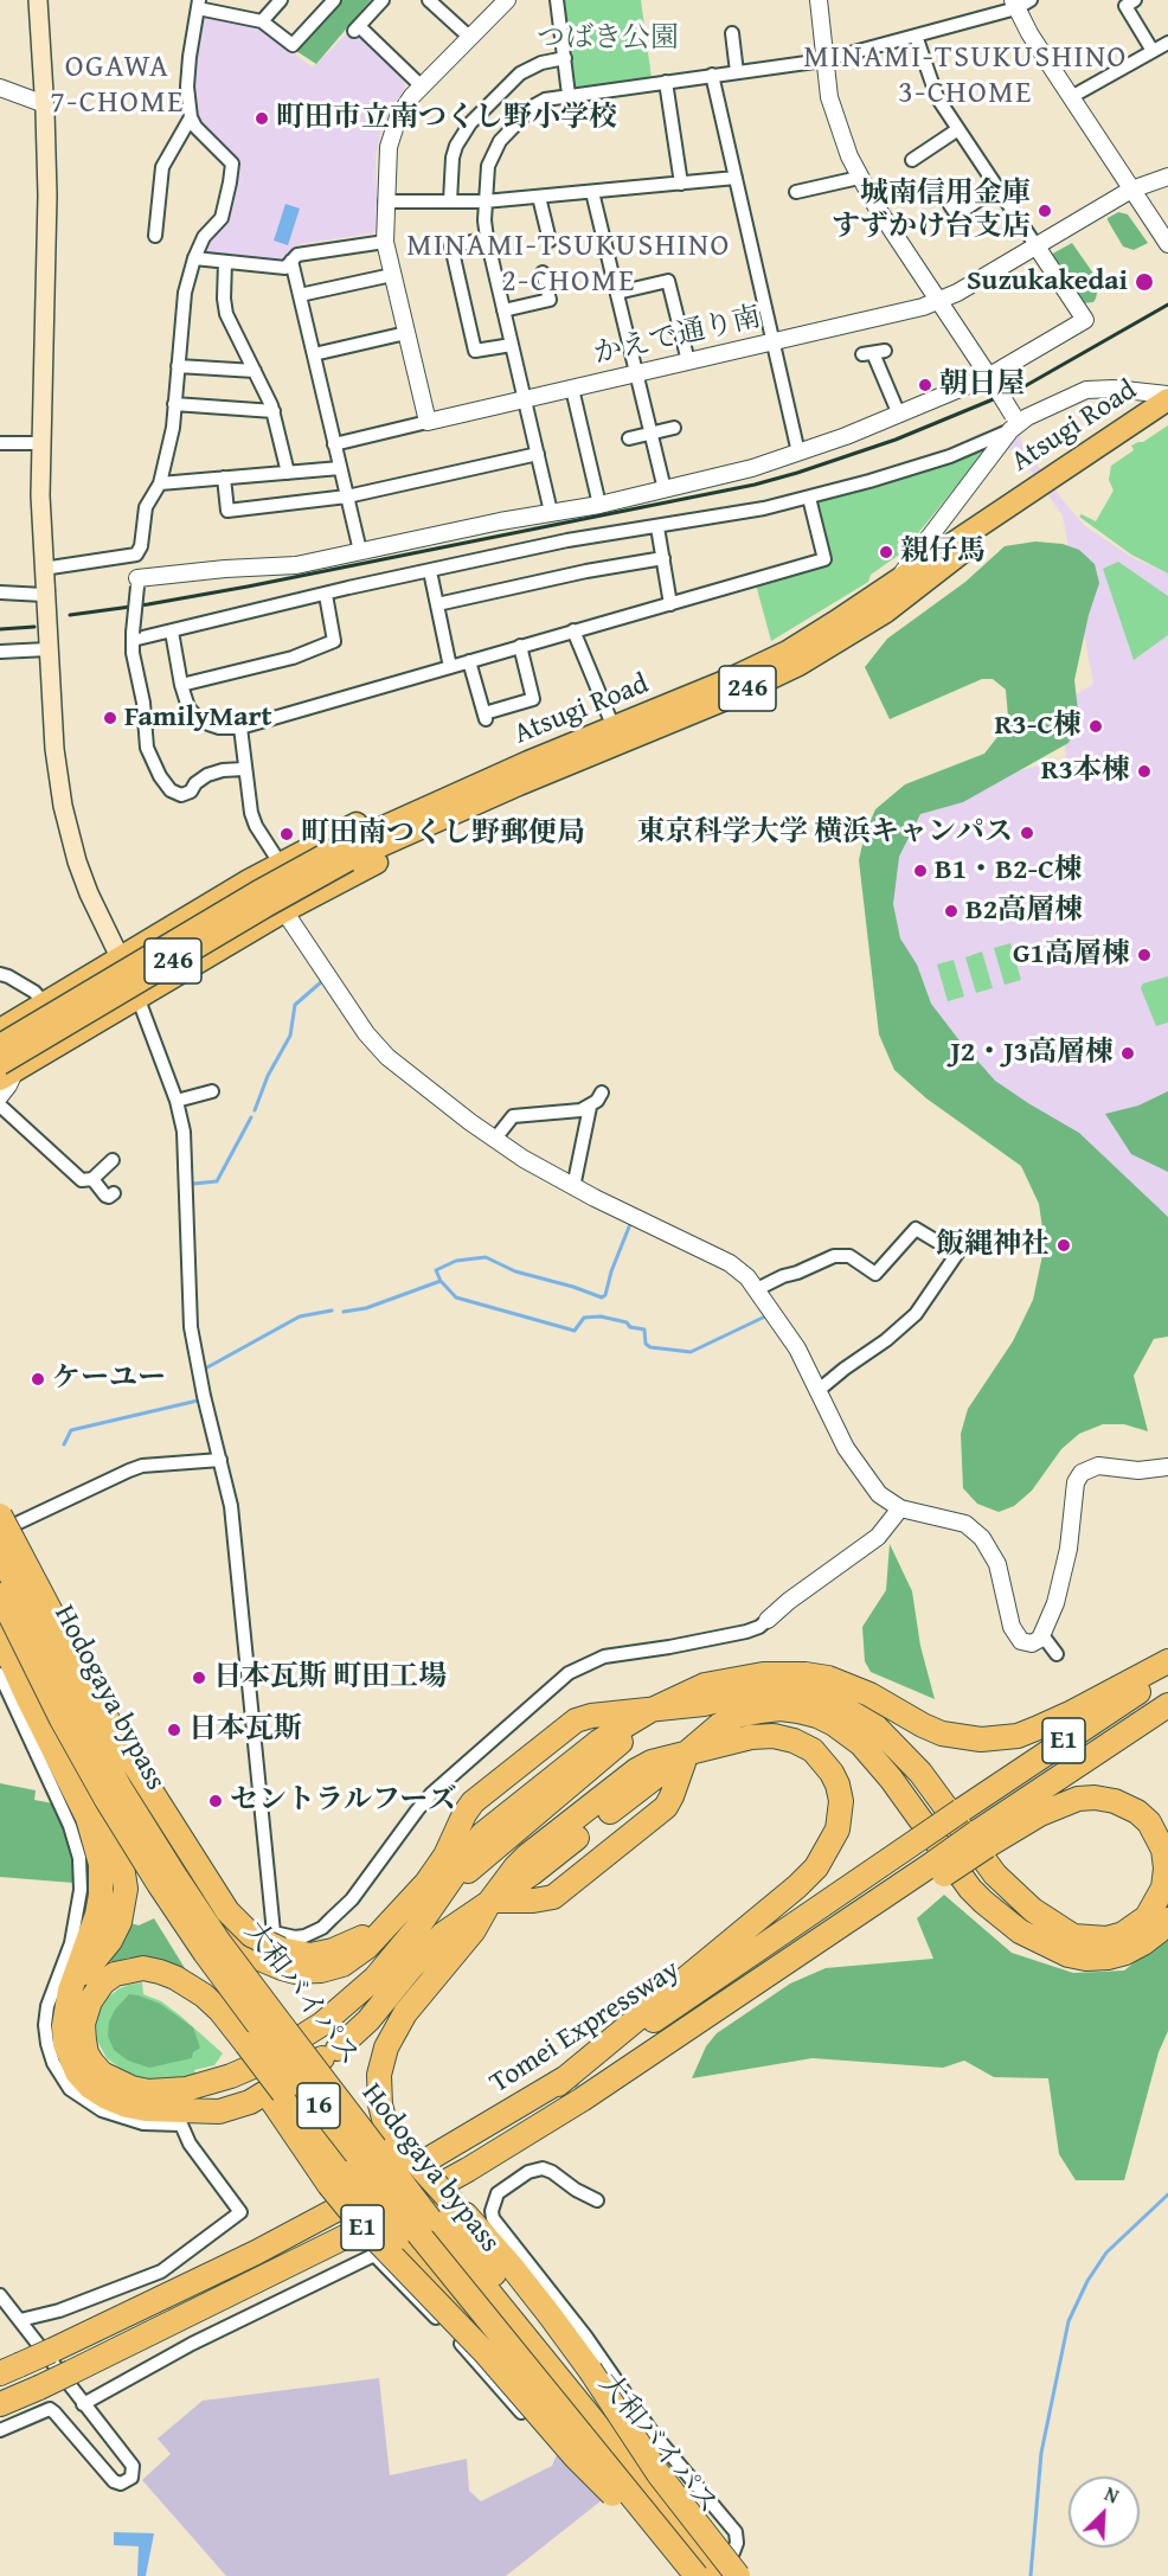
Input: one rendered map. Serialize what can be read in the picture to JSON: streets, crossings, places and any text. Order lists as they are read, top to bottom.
{
  "streets": {
    "highway": [
      "Atsugi Road",
      "246",
      "Hodogaya bypass",
      "E1",
      "大和バイパス",
      "Tomei Expressway",
      "16"
    ],
    "street": ["かえで通り南"]
  },
  "crossings": [
    ["Hodogaya bypass", "大和バイパス"]
  ],
  "districts": ["MINAMI-TSUKUSHINO 3-CHOME", "OGAWA 7-CHOME", "MINAMI-TSUKUSHINO 2-CHOME"],
  "parks": ["つばき公園"],
  "places": [
    "町田市立南つくし野小学校",
    "城南信用金庫 すずかけ台支店",
    "Suzukakedai",
    "朝日屋",
    "親仔馬",
    "FamilyMart",
    "R3-C棟",
    "R3本棟",
    "東京科学大学 横浜キャンパス",
    "町田南つくし野郵便局",
    "B1・B2-C棟",
    "B2高層棟",
    "G1高層棟",
    "J2・J3高層棟",
    "飯縄神社",
    "ケーユー",
    "日本瓦斯 町田工場",
    "日本瓦斯",
    "セントラルフーズ"
  ],
  "north": "top right"
}
